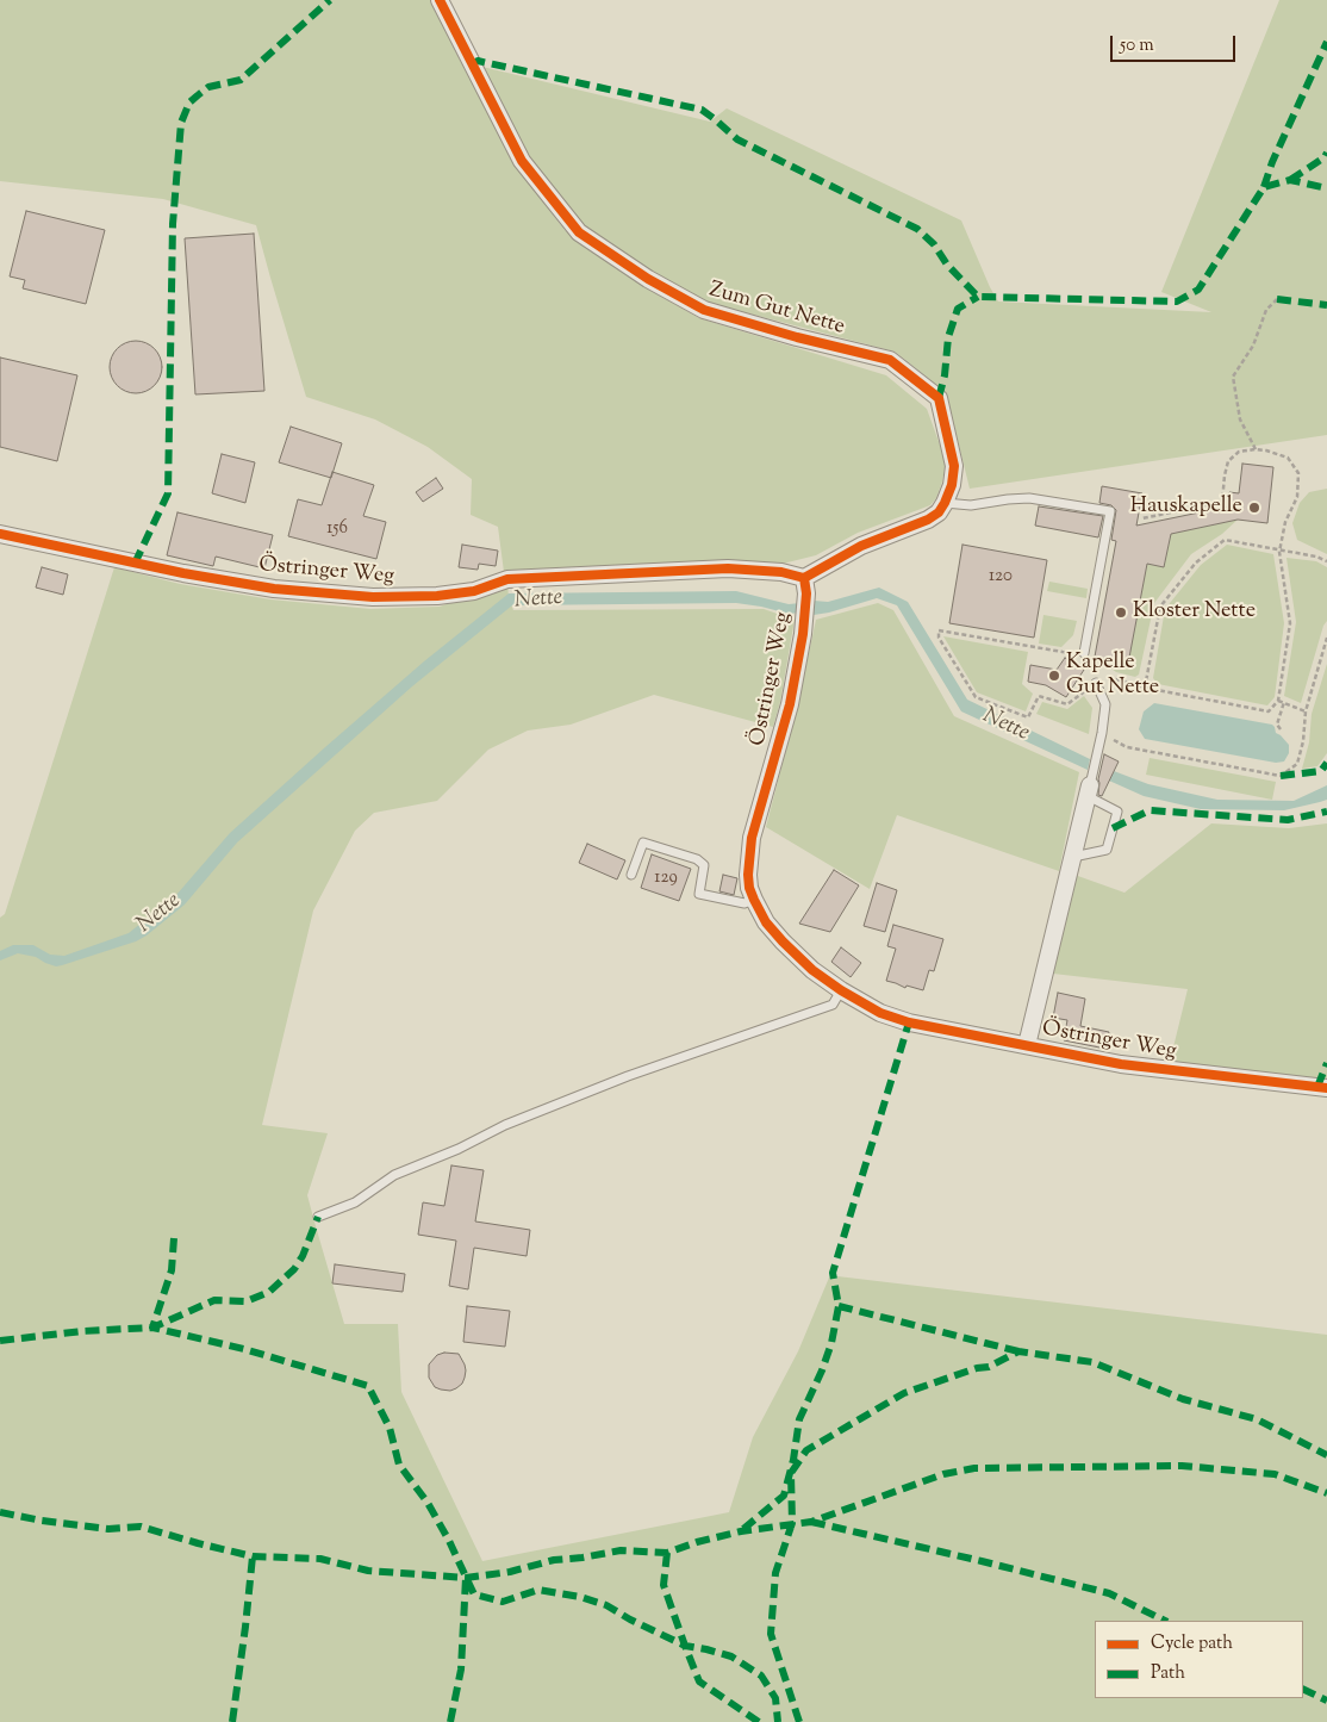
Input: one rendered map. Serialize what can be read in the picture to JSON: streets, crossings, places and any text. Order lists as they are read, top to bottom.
{
  "streets": {
    "street": ["Zum Gut Nette", "Östringer Weg"]
  },
  "water": ["Nette"],
  "places": ["Hauskapelle", "Kloster Nette", "Kapelle Gut Nette"],
  "house_numbers": ["156", "120", "129"],
  "legend": ["Cycle path", "Path"],
  "scale_bar": "50 m"
}
